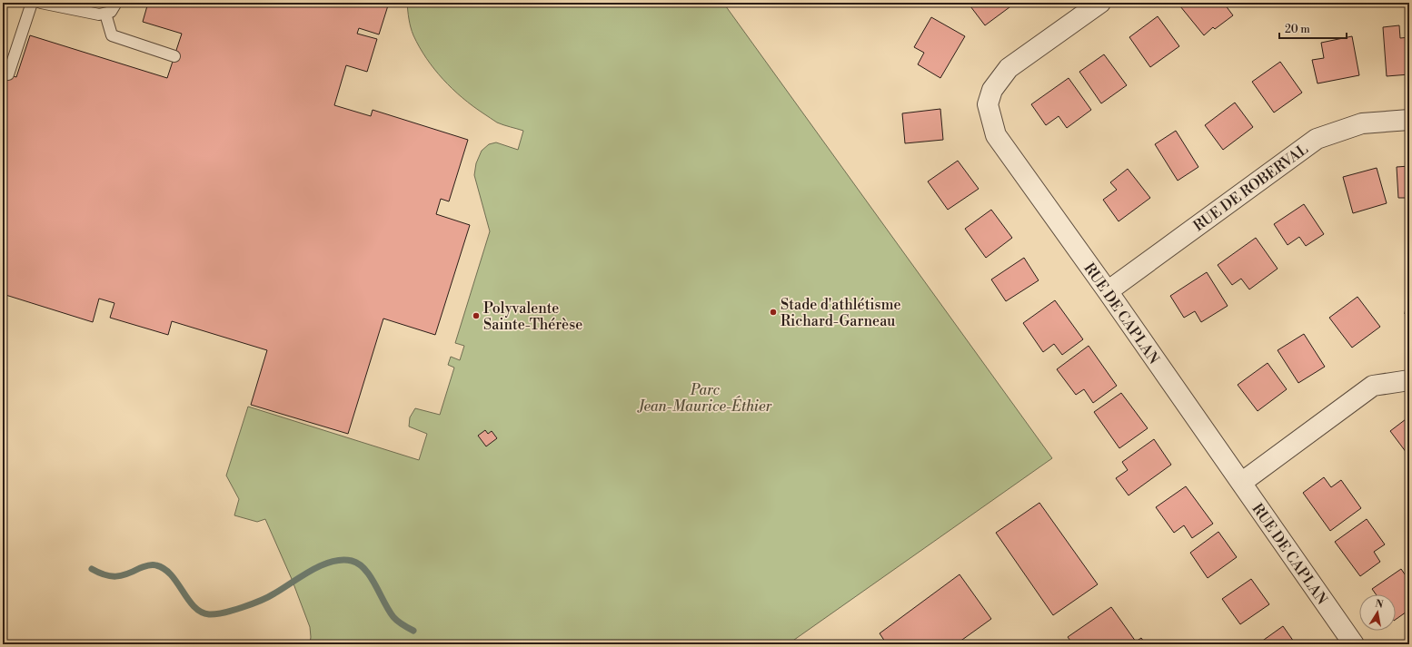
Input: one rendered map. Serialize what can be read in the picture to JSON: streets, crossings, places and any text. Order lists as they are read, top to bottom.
{
  "streets": {
    "street": ["RUE DE ROBERVAL", "RUE DE CAPLAN"]
  },
  "crossings": [
    ["RUE DE ROBERVAL", "RUE DE CAPLAN"]
  ],
  "parks": ["Parc Jean-Maurice-Éthier"],
  "places": ["Stade d'athlétisme Richard-Garneau", "Polyvalente Sainte-Thérèse"],
  "scale_bar": "20 m",
  "north": "top"
}
